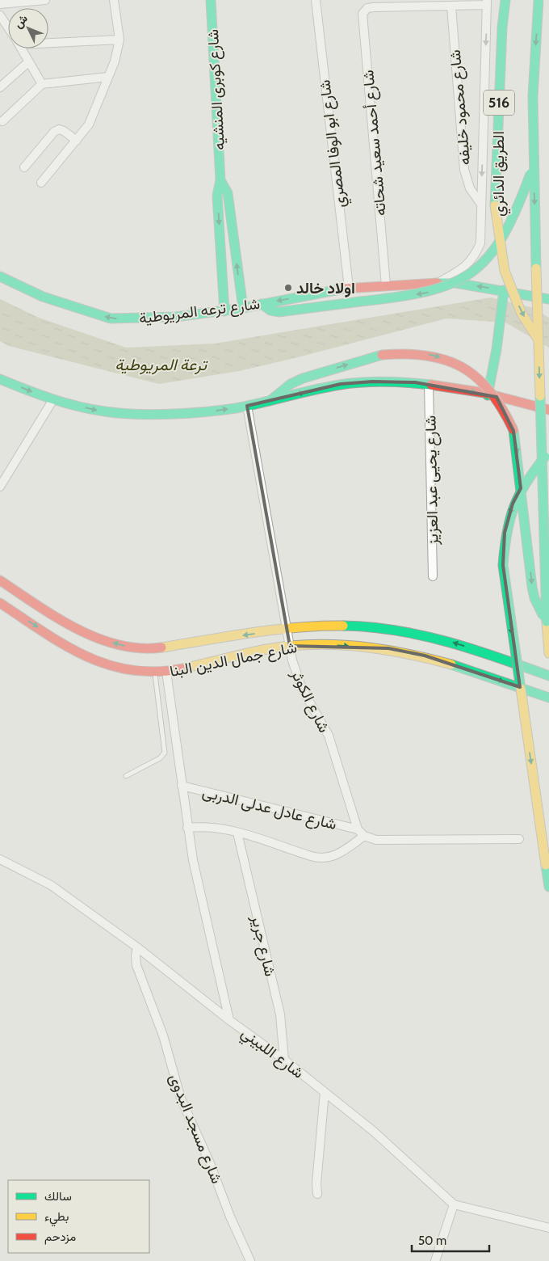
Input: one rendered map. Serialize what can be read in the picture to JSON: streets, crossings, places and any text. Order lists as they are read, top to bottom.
{
  "streets": {
    "main road": [
      "شارع كوبرى المنشيه",
      "516",
      "الطريق الدائري",
      "شارع ترعه المريوطية",
      "شارع جمال الدين البنا"
    ],
    "street": [
      "شارع محمود خليفه",
      "شارع أحمد سعيد شحاته",
      "شارع ابو الوفا المصري",
      "شارع يحيى عبد العزيز",
      "شارع الكوثر",
      "شارع عادل عدلى الدربى",
      "شارع جرير",
      "شارع اللبيني",
      "شارع مسجد البدوى"
    ]
  },
  "crossings": [
    ["شارع كوبرى المنشيه", "شارع ترعه المريوطية"],
    ["شارع أحمد سعيد شحاته", "شارع ترعه المريوطية"],
    ["شارع ابو الوفا المصري", "شارع ترعه المريوطية"],
    ["شارع جمال الدين البنا", "شارع الكوثر"],
    ["شارع الكوثر", "شارع عادل عدلى الدربى"],
    ["شارع جرير", "شارع اللبيني"],
    ["شارع اللبيني", "شارع مسجد البدوى"]
  ],
  "one_way": ["شارع ترعه المريوطية"],
  "water": ["ترعة المريوطية"],
  "places": ["اولاد خالد"],
  "legend": ["سالك", "بطيء", "مزدحم"],
  "scale_bar": "50 m",
  "north": "top left"
}
